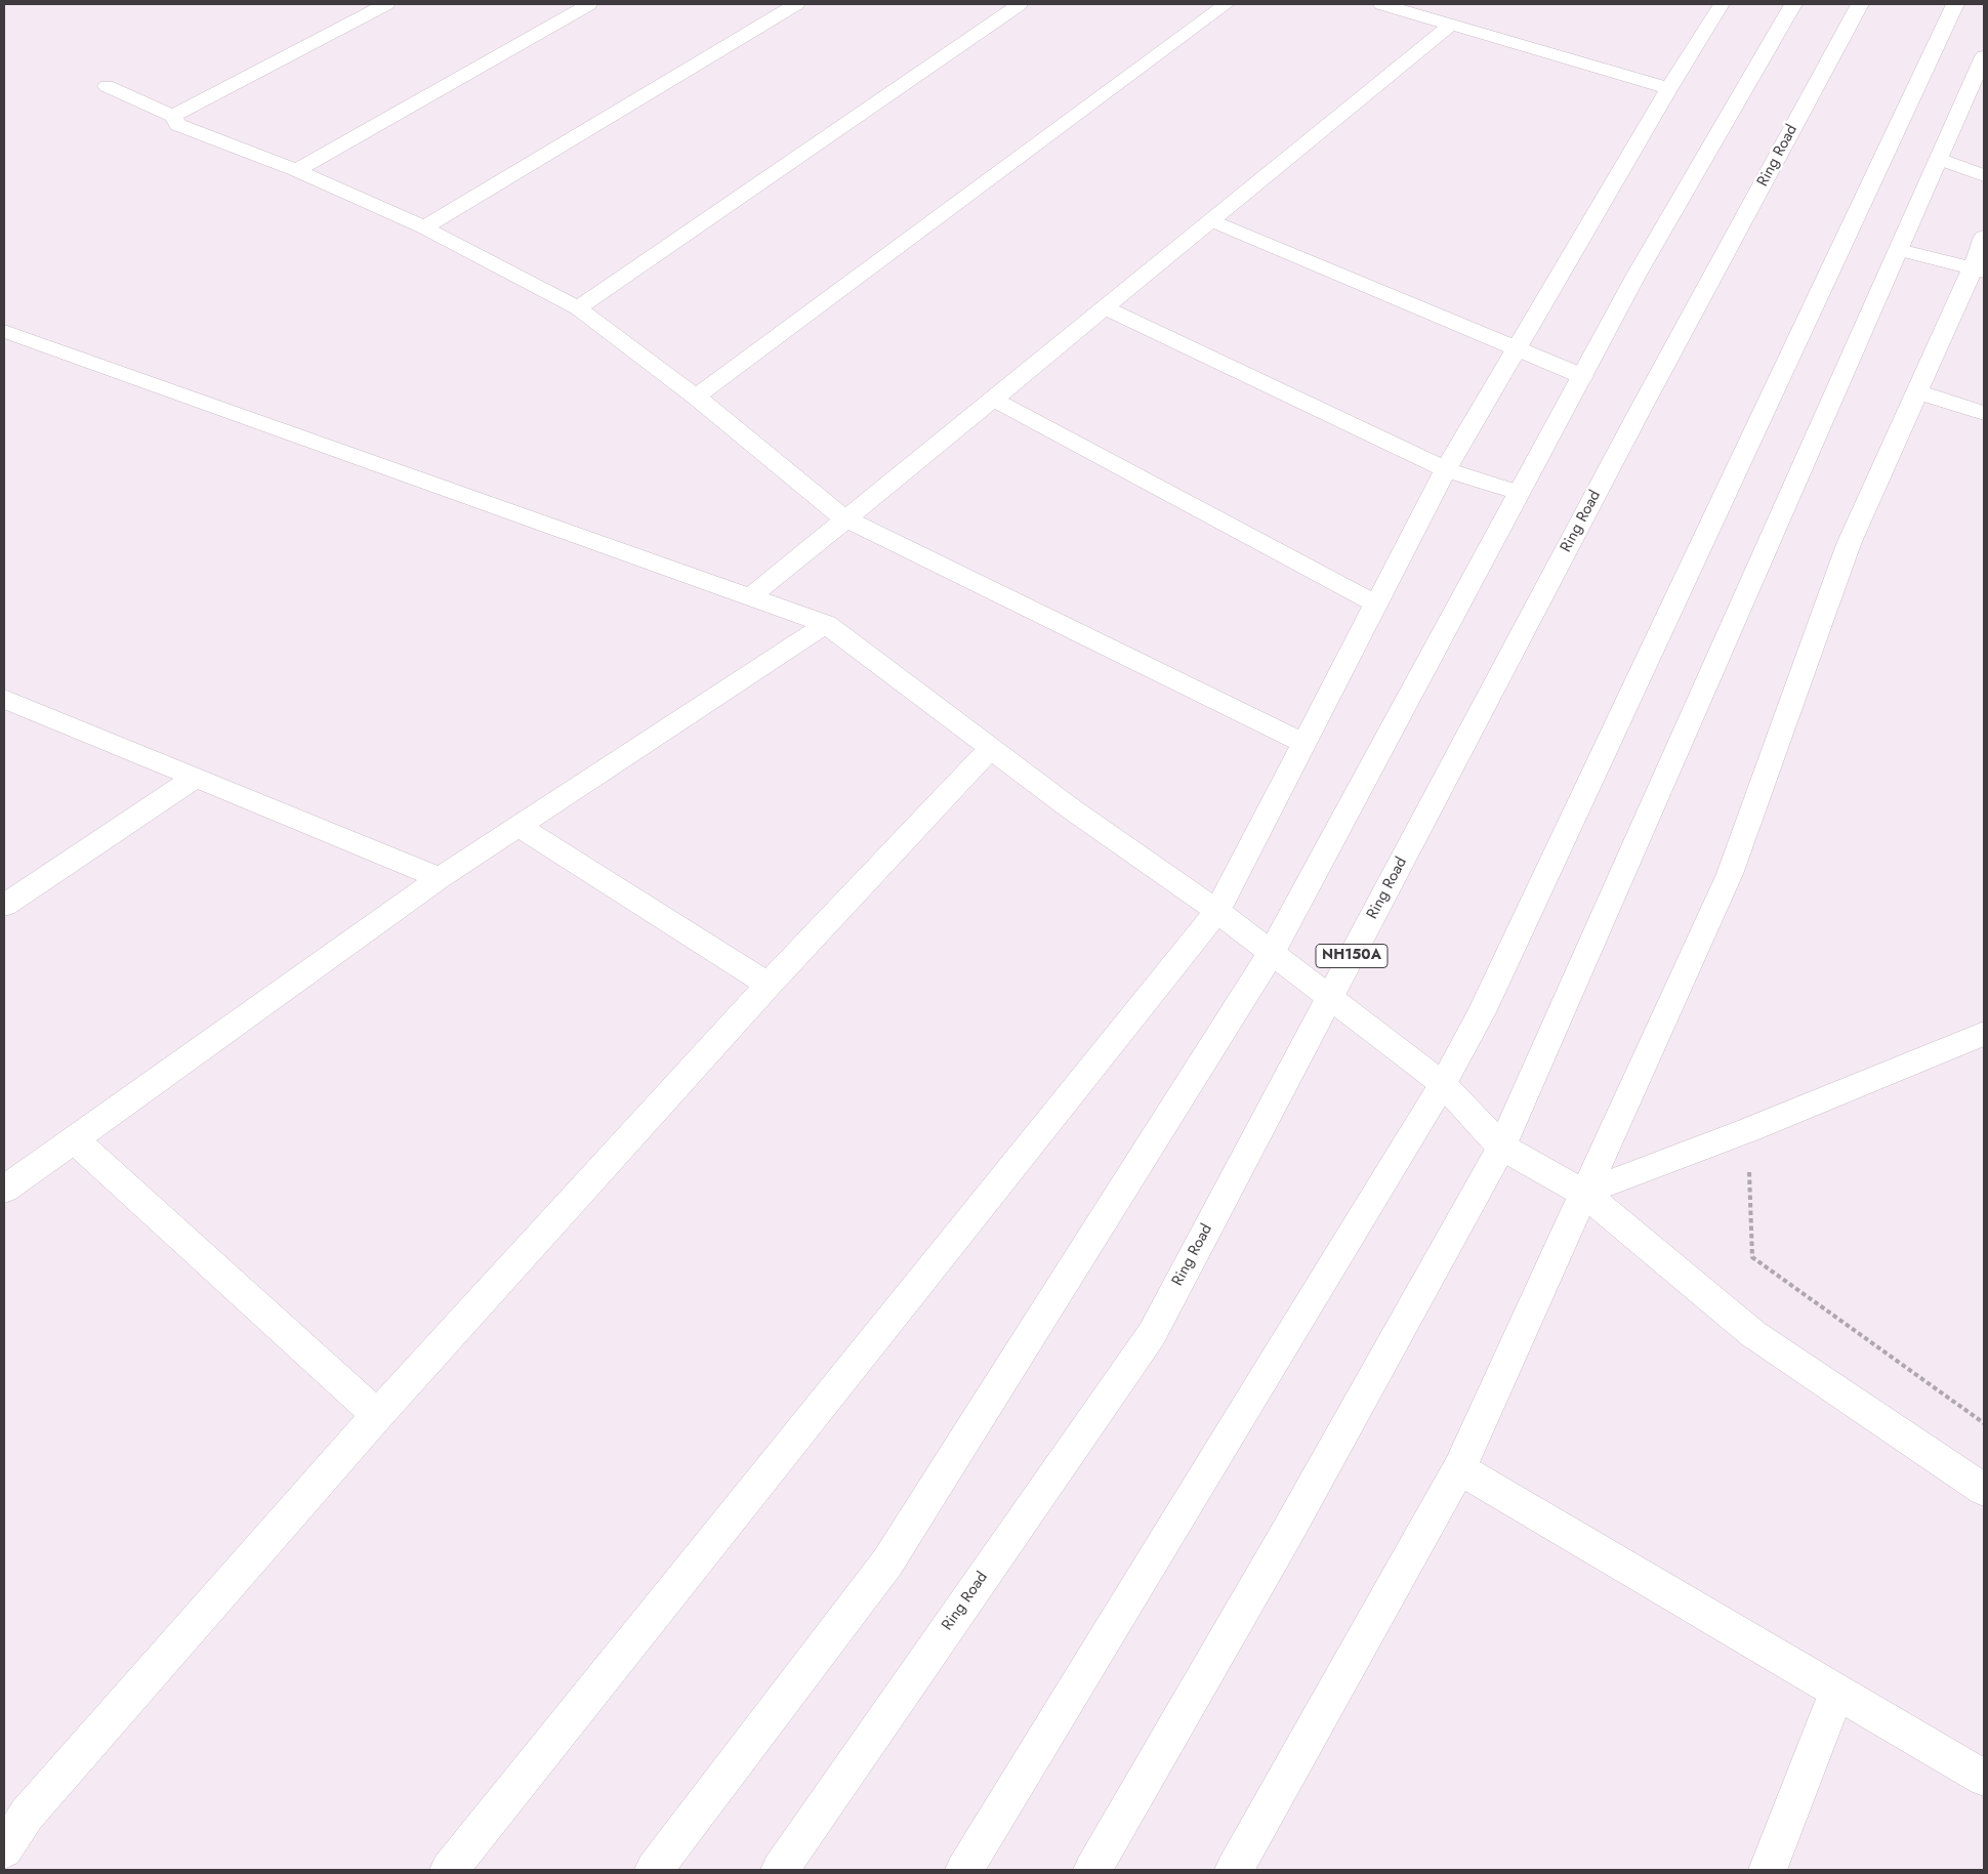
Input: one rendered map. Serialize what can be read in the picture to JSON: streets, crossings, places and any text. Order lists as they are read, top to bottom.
{
  "streets": {
    "main road": ["Ring Road", "NH150A"]
  }
}
